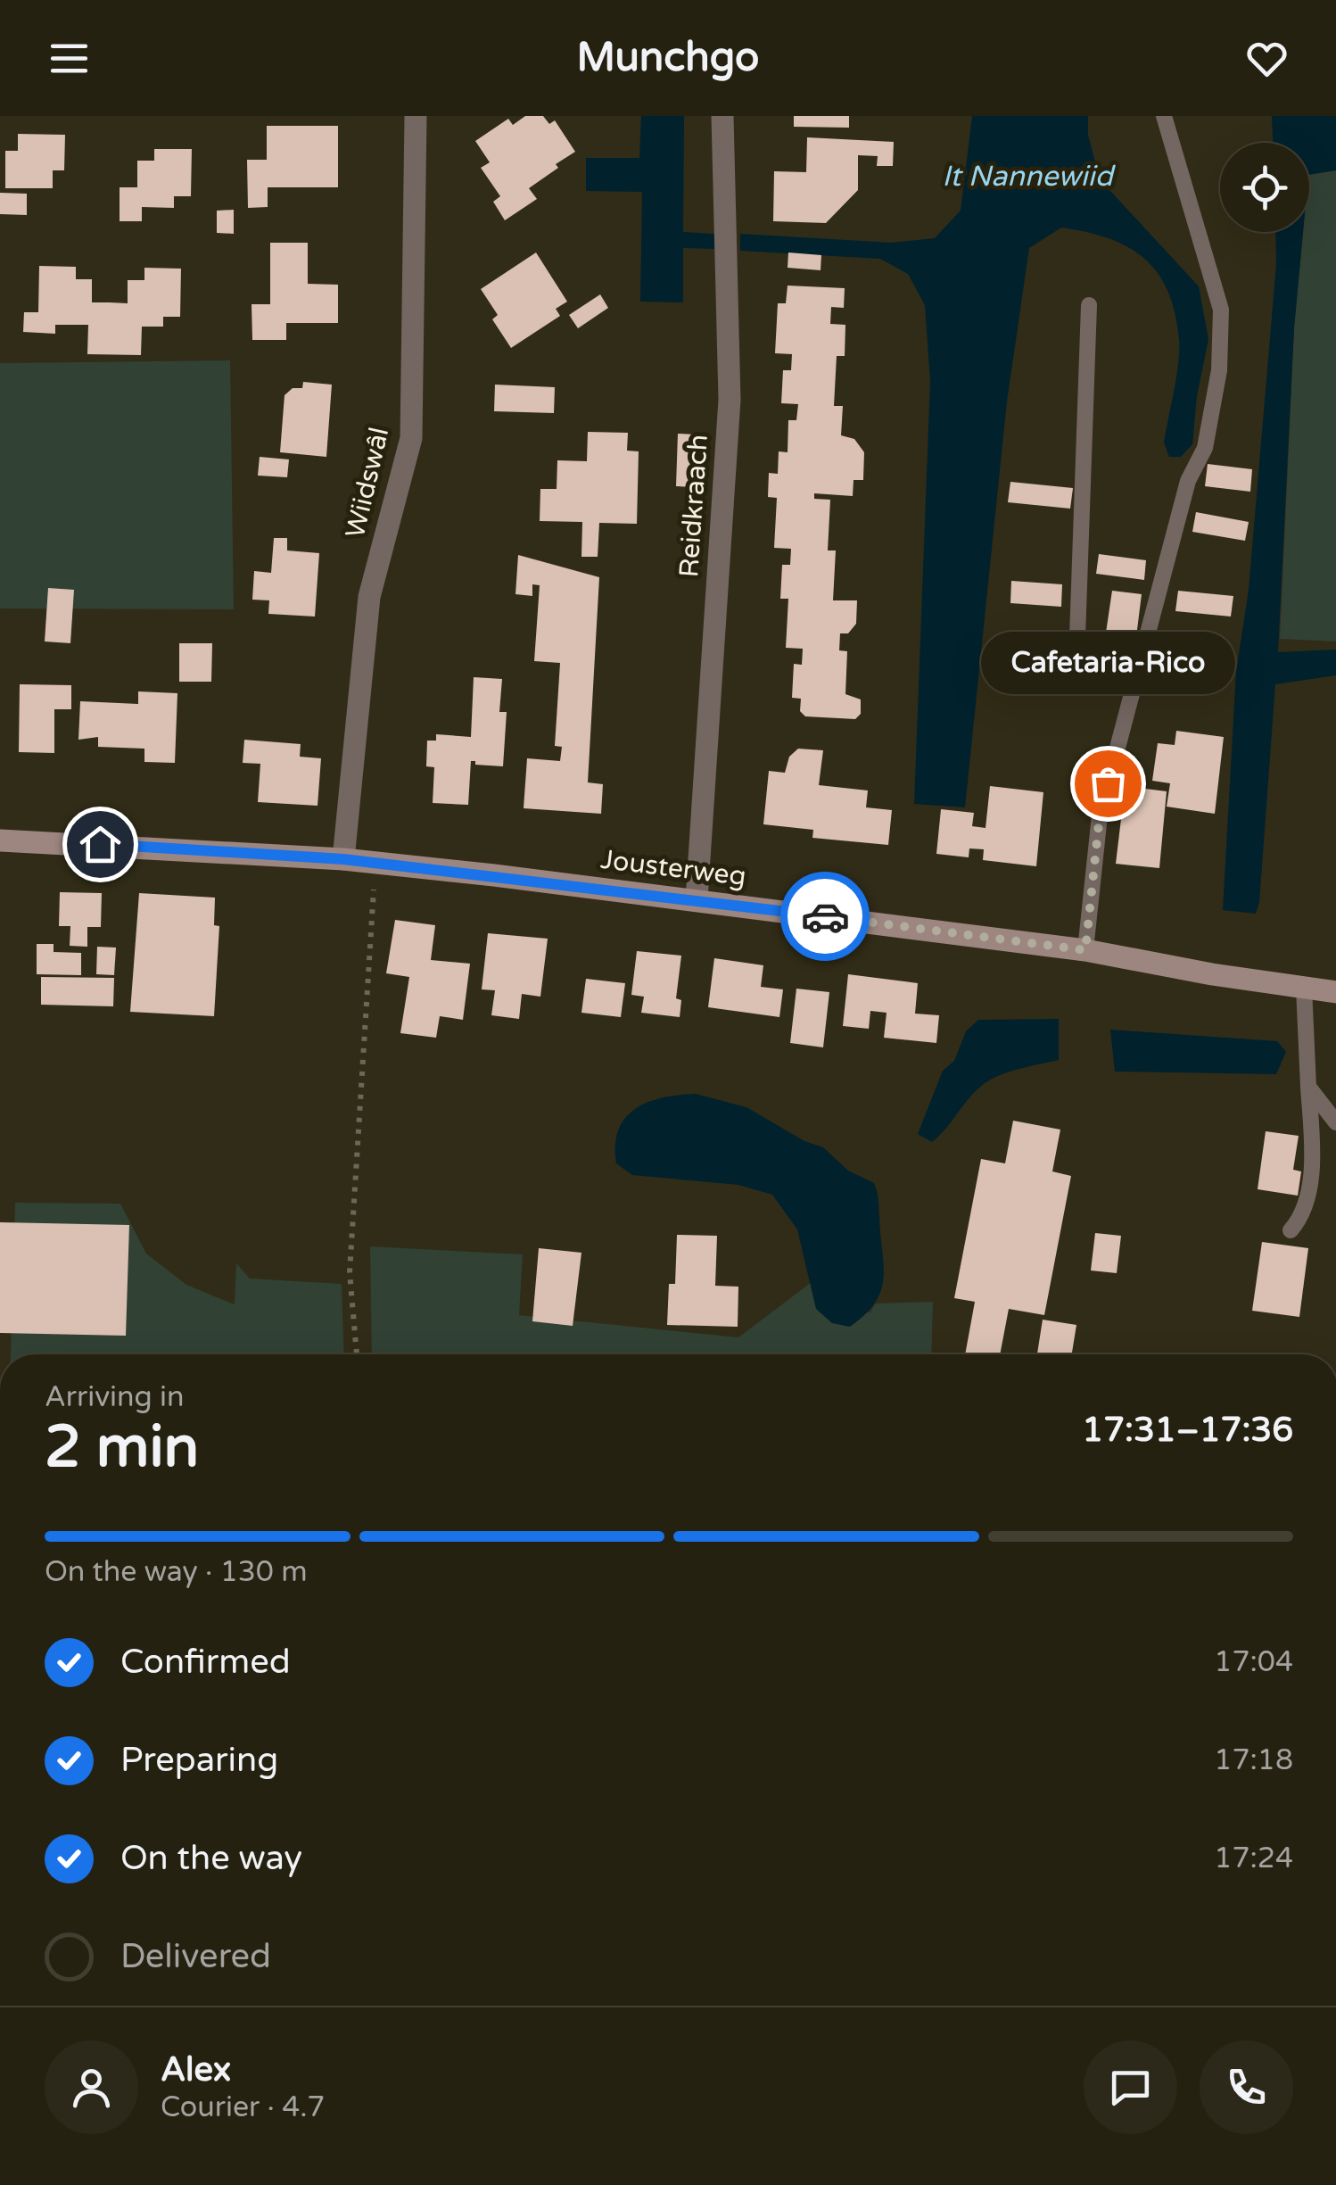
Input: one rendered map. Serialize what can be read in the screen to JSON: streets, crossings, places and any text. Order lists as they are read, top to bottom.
{
  "streets": {
    "street": ["Wiidswâl", "Reidkraach", "Jousterweg"]
  },
  "crossings": [
    ["Wiidswâl", "Jousterweg"],
    ["Reidkraach", "Jousterweg"]
  ],
  "water": ["It Nannewiid"],
  "places": ["Cafetaria-Rico"],
  "page": {
    "header": "Munchgo",
    "bubble": "Cafetaria-Rico",
    "heading": ["2 min", "Arriving in", "17:31–17:36"],
    "panel": ["Alex", "Courier · 4.7"],
    "bar": "On the way · 130 m",
    "list": [
      ["Confirmed", "17:04"],
      ["Preparing", "17:18"],
      ["On the way", "17:24"],
      "Delivered"
    ]
  }
}
